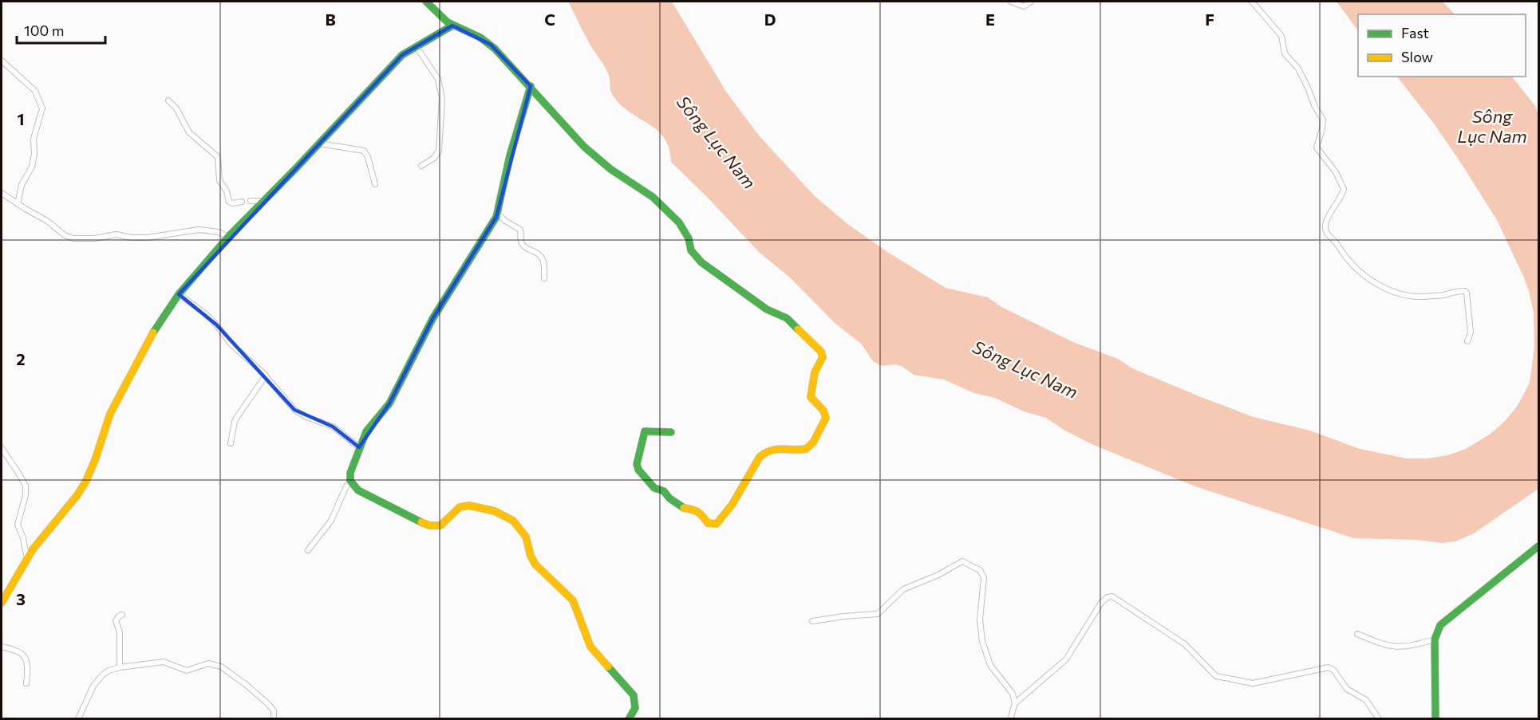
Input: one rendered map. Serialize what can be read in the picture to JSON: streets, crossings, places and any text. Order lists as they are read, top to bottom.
{
  "water": ["Sông Lục Nam"],
  "legend": ["Fast", "Slow"],
  "scale_bar": "100 m",
  "grid": {
    "columns": [
      "B",
      "C",
      "D",
      "E",
      "F"
    ],
    "rows": ["1", "2", "3"]
  }
}
